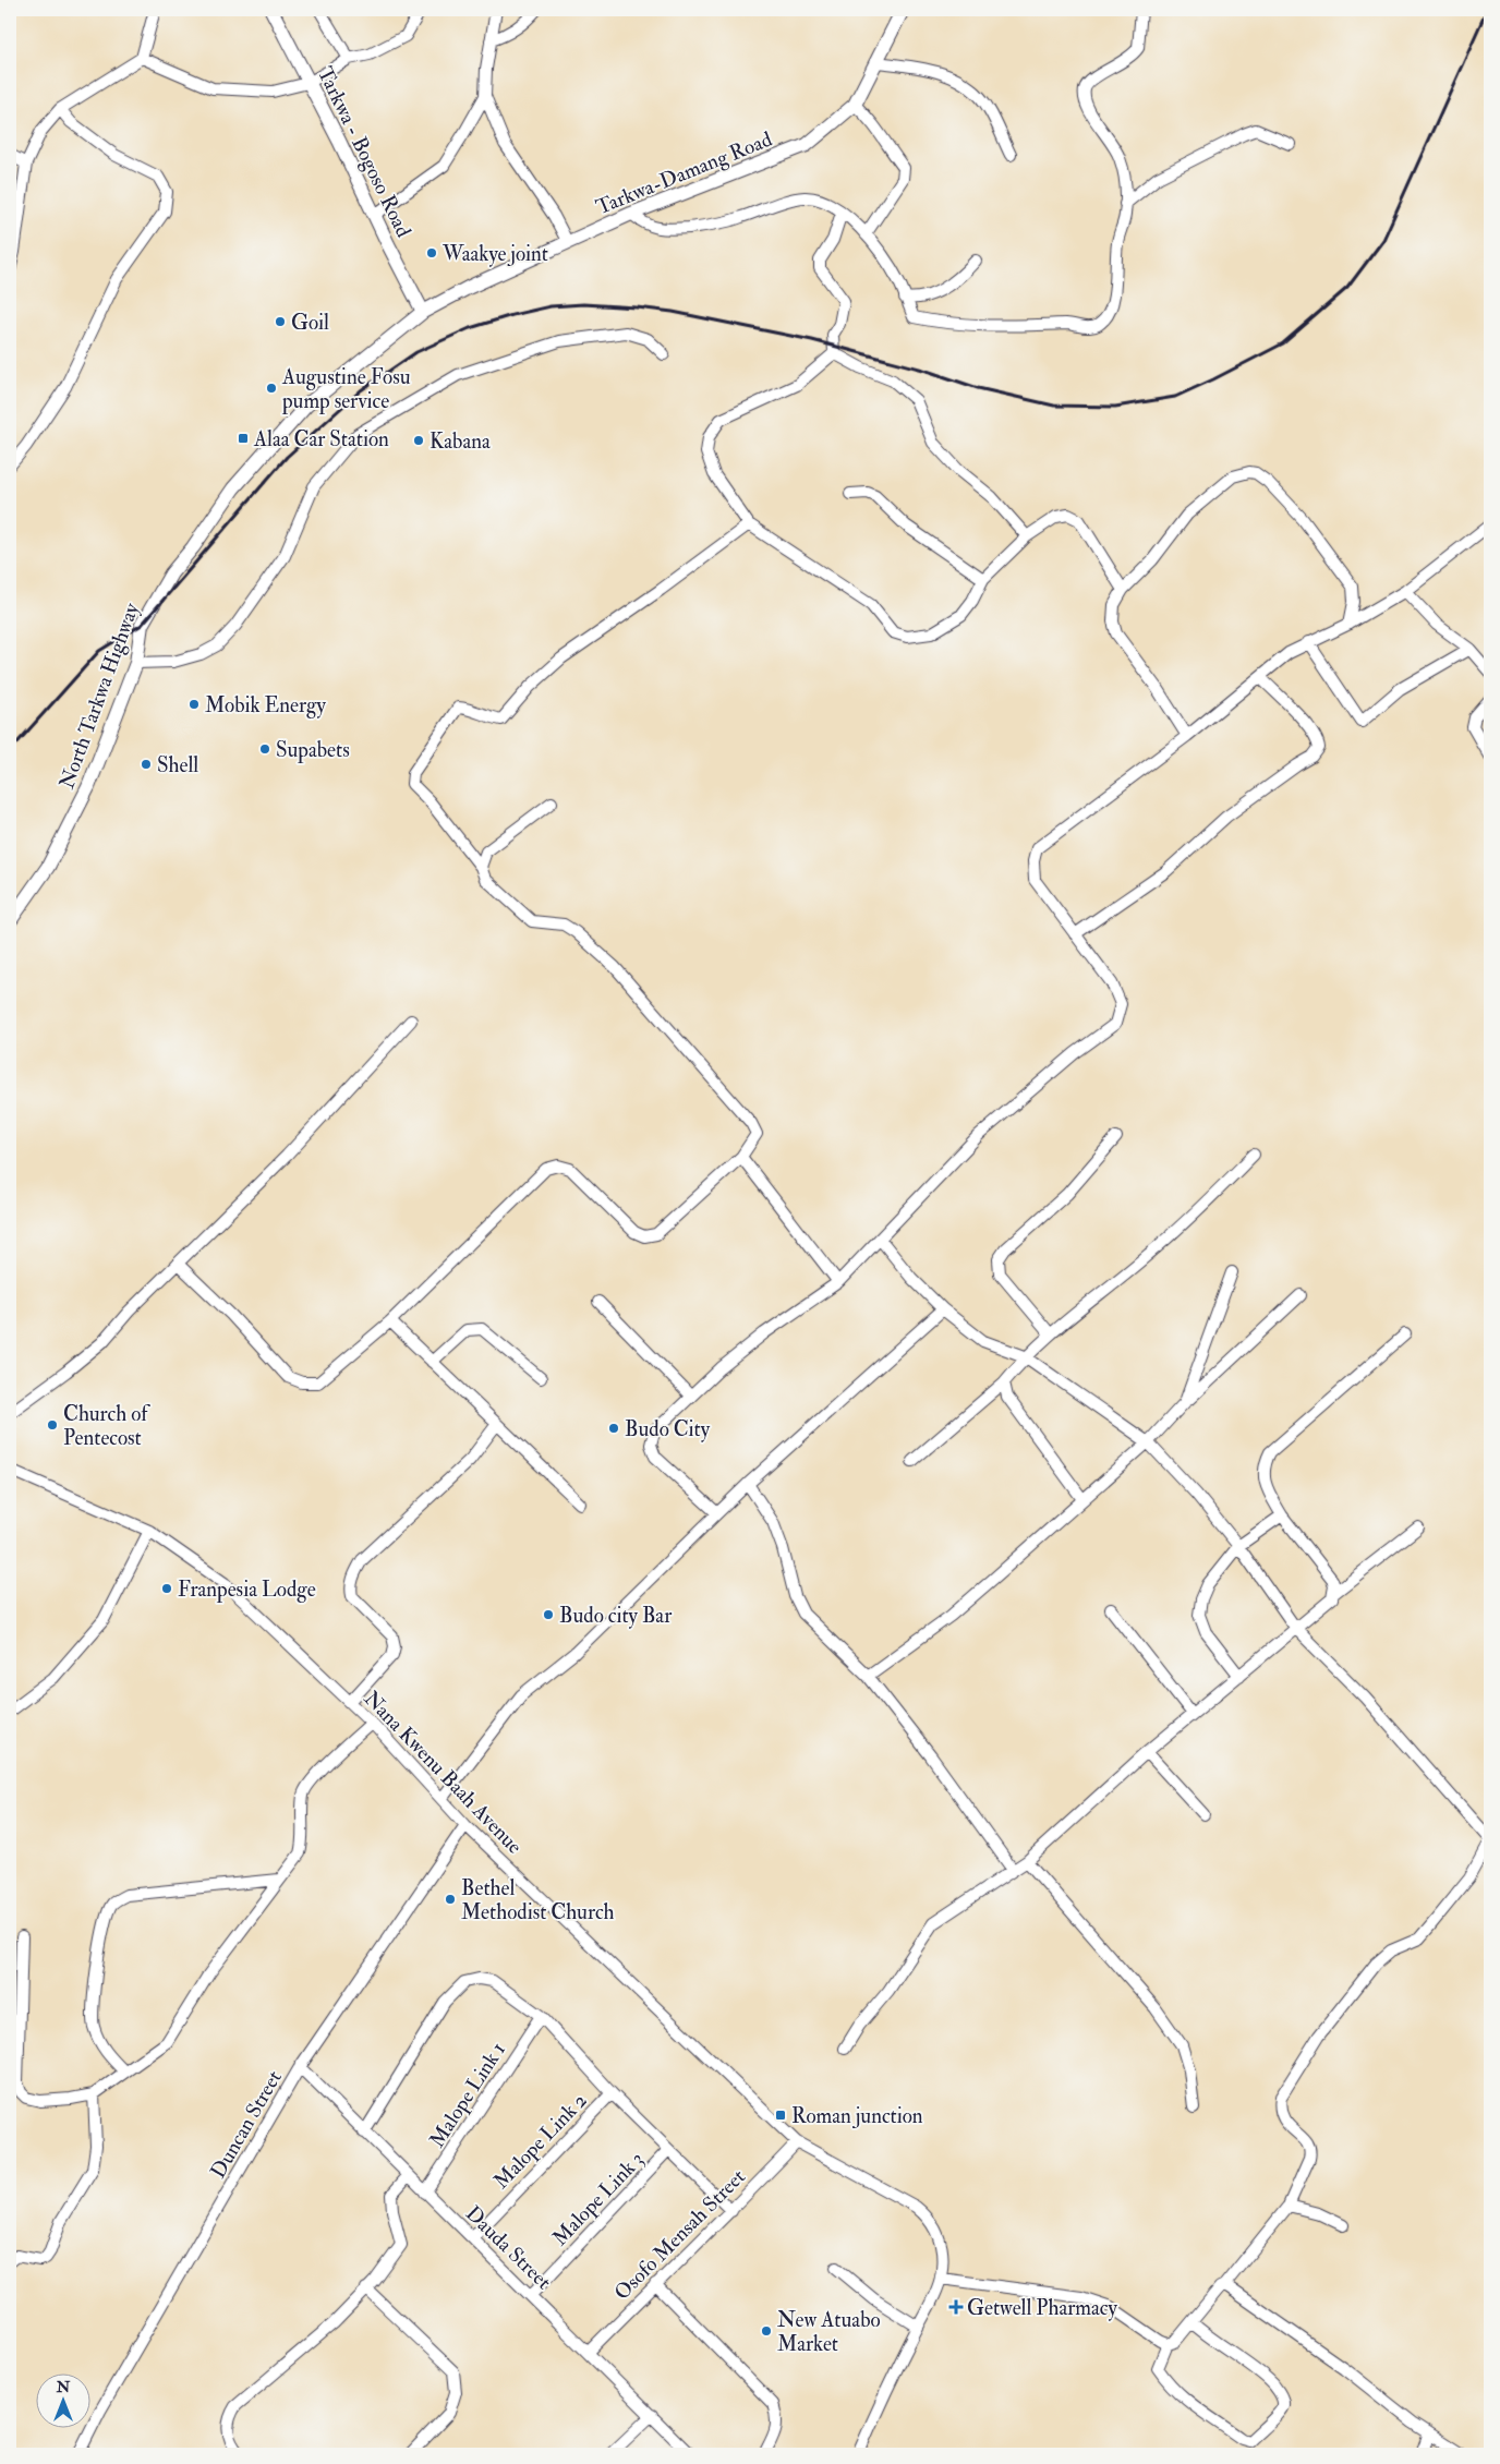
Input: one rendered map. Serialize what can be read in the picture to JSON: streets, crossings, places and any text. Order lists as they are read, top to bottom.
{
  "streets": {
    "main road": ["Tarkwa - Bogoso Road", "Tarkwa-Damang Road", "North Tarkwa Highway"],
    "street": [
      "Nana Kwenu Baah Avenue",
      "Malope Link 1",
      "Duncan Street",
      "Malope Link 2",
      "Malope Link 3",
      "Osofo Mensah Street",
      "Dauda Street"
    ]
  },
  "crossings": [
    ["Tarkwa - Bogoso Road", "Tarkwa-Damang Road"],
    ["Tarkwa - Bogoso Road", "North Tarkwa Highway"],
    ["Tarkwa-Damang Road", "North Tarkwa Highway"],
    ["Nana Kwenu Baah Avenue", "Duncan Street"],
    ["Nana Kwenu Baah Avenue", "Osofo Mensah Street"],
    ["Malope Link 1", "Dauda Street"],
    ["Duncan Street", "Dauda Street"],
    ["Malope Link 2", "Dauda Street"],
    ["Malope Link 3", "Dauda Street"],
    ["Osofo Mensah Street", "Dauda Street"]
  ],
  "places": {
    "other": [
      "Waakye joint",
      "Goil",
      "Augustine Fosu pump service",
      "Kabana",
      "Mobik Energy",
      "Supabets",
      "Shell",
      "Church of Pentecost",
      "Budo City",
      "Franpesia Lodge",
      "Budo city Bar",
      "Bethel Methodist Church",
      "New Atuabo Market"
    ],
    "transit": ["Alaa Car Station", "Roman junction"],
    "health": ["Getwell Pharmacy"]
  },
  "north": "top"
}
